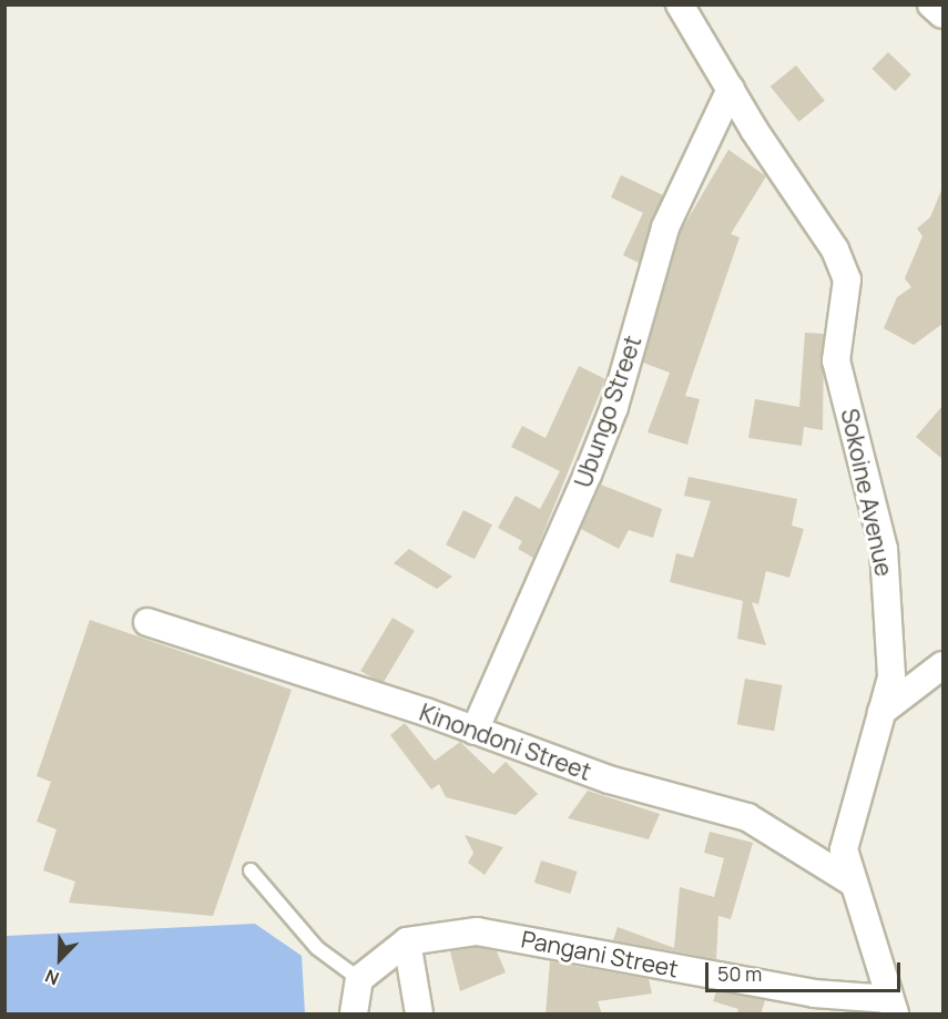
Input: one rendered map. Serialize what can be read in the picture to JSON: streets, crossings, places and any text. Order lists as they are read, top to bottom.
{
  "streets": {
    "street": [
      "Ubungo Street",
      "Sokoine Avenue",
      "Kinondoni Street",
      "Pangani Street"
    ]
  },
  "crossings": [
    ["Ubungo Street", "Sokoine Avenue"],
    ["Ubungo Street", "Kinondoni Street"],
    ["Sokoine Avenue", "Kinondoni Street"],
    ["Sokoine Avenue", "Pangani Street"]
  ],
  "scale_bar": "50 m",
  "north": "bottom left"
}
